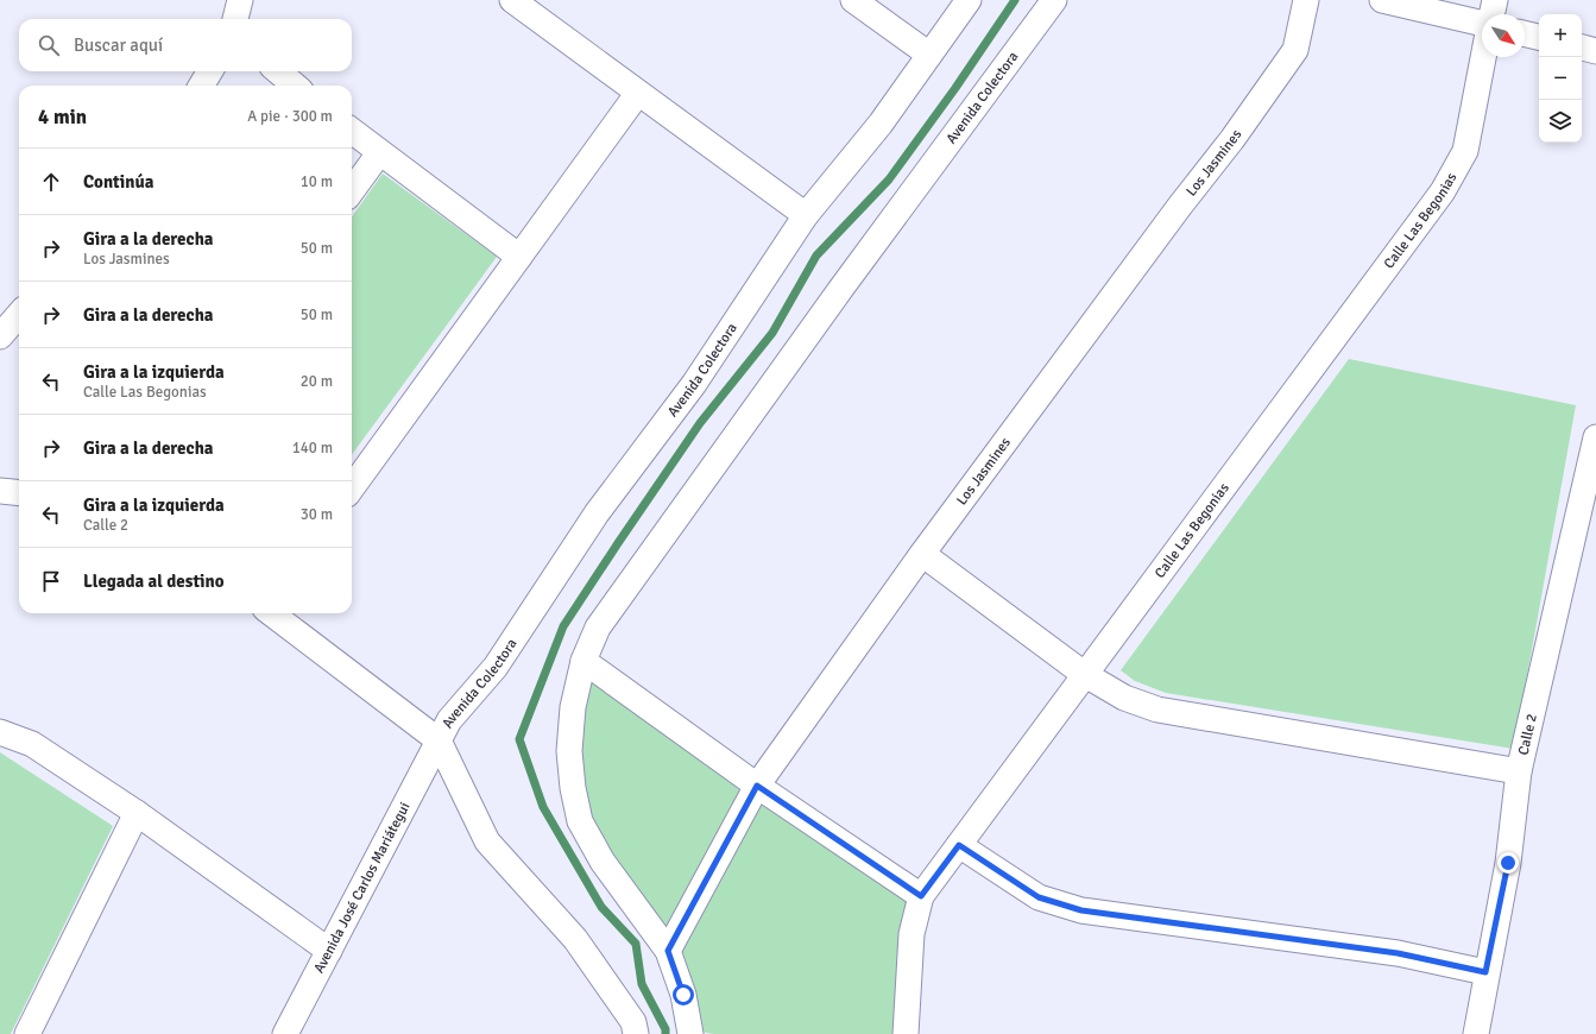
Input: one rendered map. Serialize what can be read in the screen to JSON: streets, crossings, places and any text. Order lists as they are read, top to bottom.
{
  "streets": {
    "street": [
      "Avenida Colectora",
      "Los Jasmines",
      "Calle Las Begonias",
      "Calle 2",
      "Avenida José Carlos Mariátegui"
    ]
  },
  "crossings": [
    ["Avenida Colectora", "Los Jasmines"],
    ["Avenida Colectora", "Avenida José Carlos Mariátegui"]
  ],
  "north": "bottom right",
  "page": {
    "map_buttons": ["+", "−"],
    "search": "Buscar aquí",
    "heading": ["4 min", "A pie · 300 m"],
    "list": [
      ["Continúa", "10 m"],
      ["Gira a la derecha", "Los Jasmines", "50 m"],
      ["Gira a la derecha", "50 m"],
      ["Gira a la izquierda", "Calle Las Begonias", "20 m"],
      ["Gira a la derecha", "140 m"],
      ["Gira a la izquierda", "Calle 2", "30 m"],
      "Llegada al destino"
    ]
  }
}
